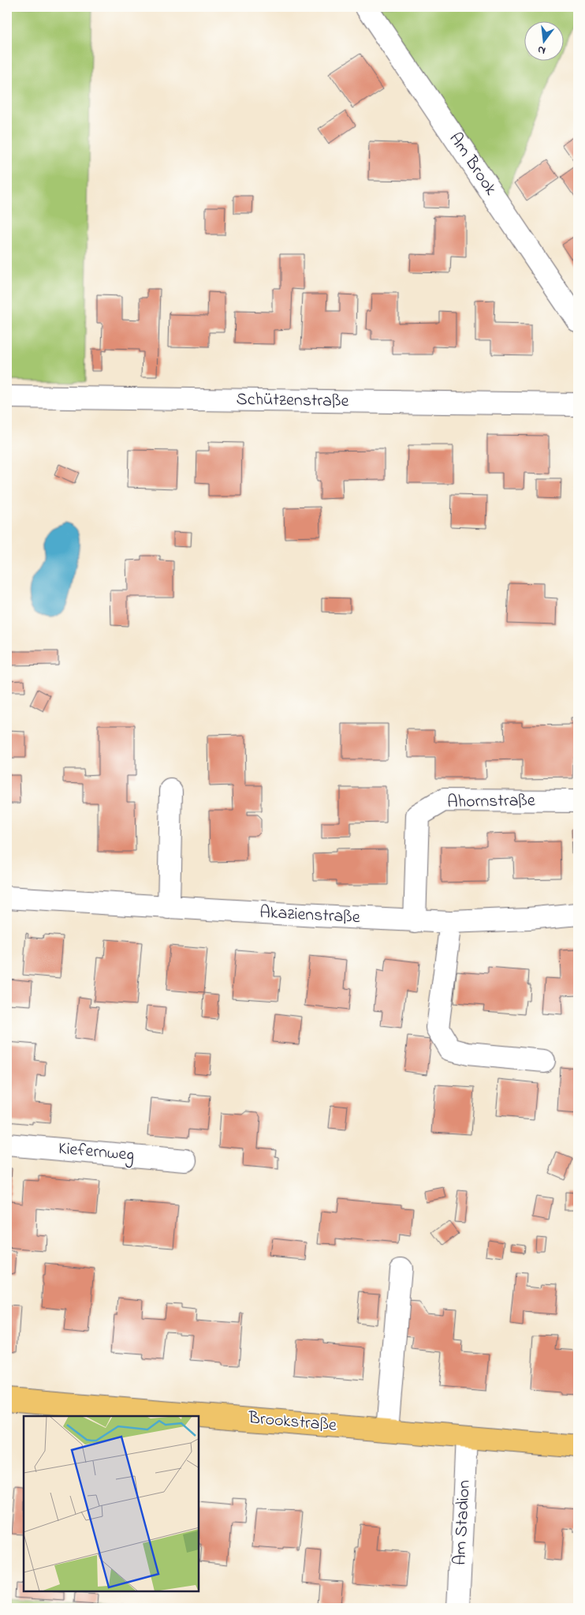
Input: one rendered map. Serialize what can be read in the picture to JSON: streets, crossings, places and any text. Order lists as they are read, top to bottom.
{
  "streets": {
    "main road": ["Brookstraße"],
    "street": [
      "Am Brook",
      "Schützenstraße",
      "Ahornstraße",
      "Akazienstraße",
      "Kiefernweg",
      "Am Stadion"
    ]
  },
  "crossings": [
    ["Ahornstraße", "Akazienstraße"],
    ["Brookstraße", "Am Stadion"]
  ],
  "north": "bottom"
}
